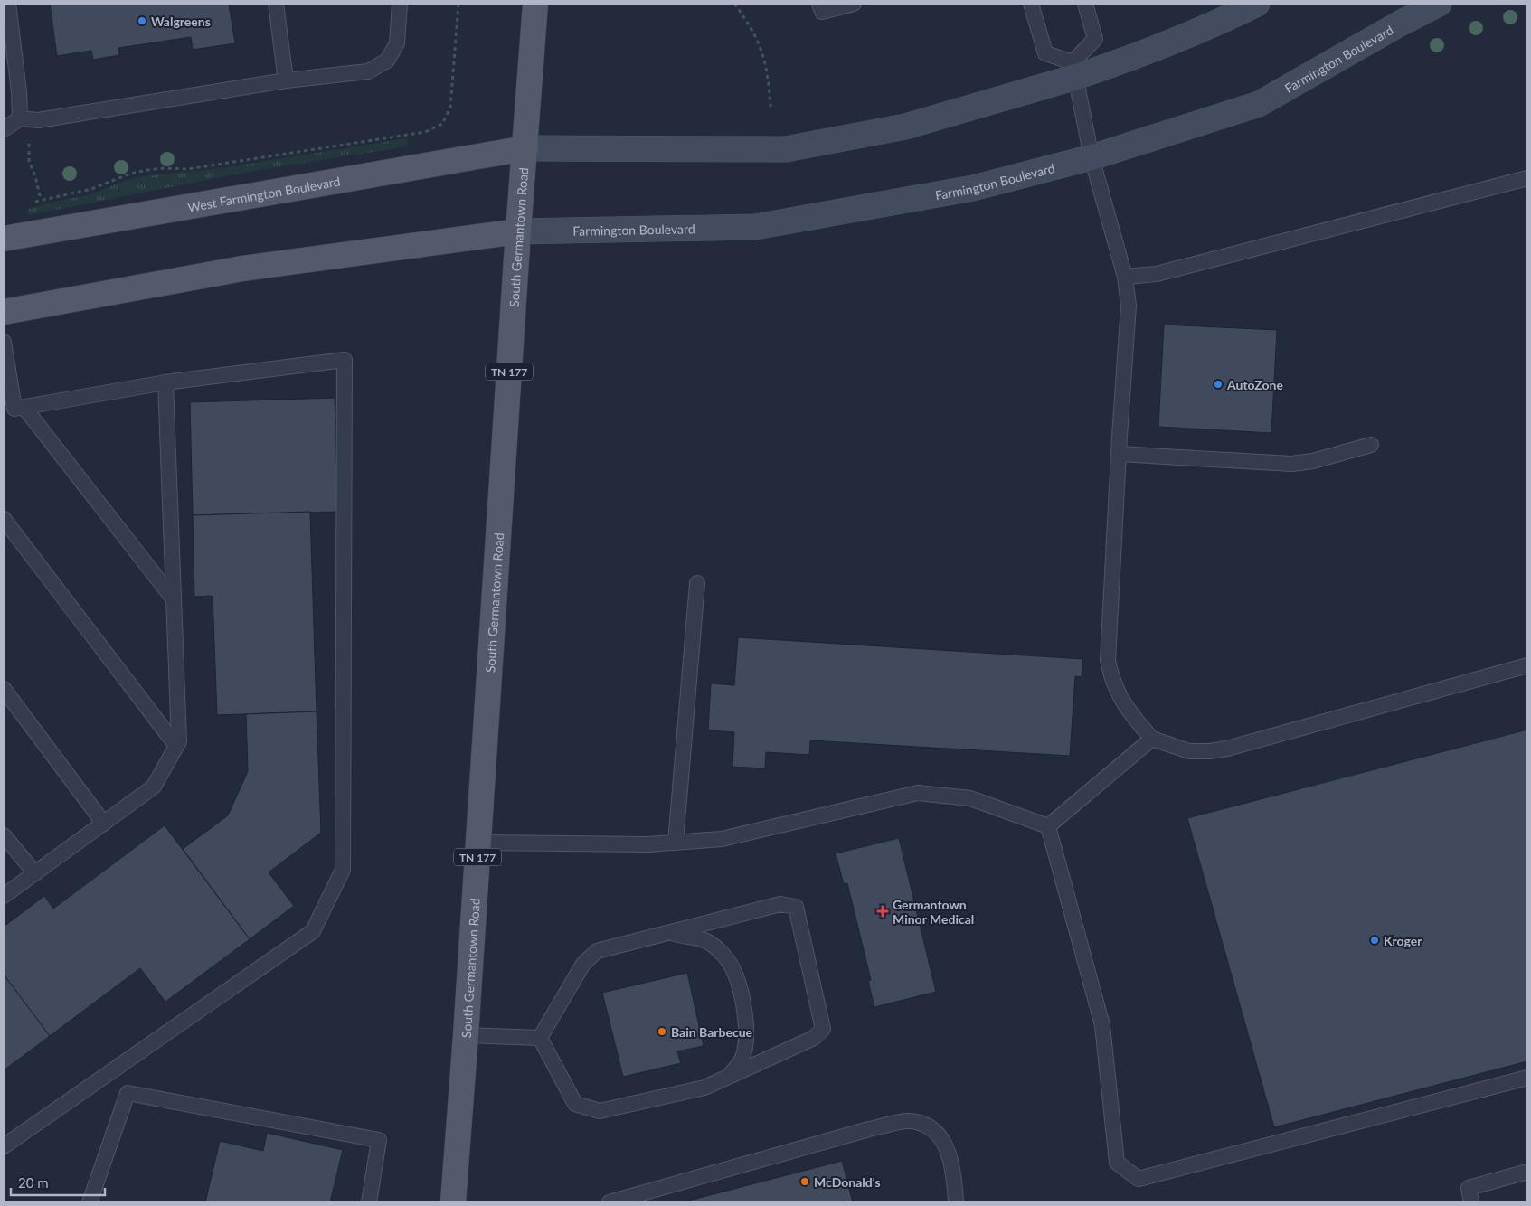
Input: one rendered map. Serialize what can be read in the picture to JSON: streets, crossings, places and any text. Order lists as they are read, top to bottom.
{
  "streets": {
    "main road": [
      "Farmington Boulevard",
      "West Farmington Boulevard",
      "South Germantown Road",
      "TN 177"
    ]
  },
  "crossings": [
    ["Farmington Boulevard", "South Germantown Road"],
    ["West Farmington Boulevard", "South Germantown Road"]
  ],
  "places": {
    "other": [
      "Walgreens",
      "AutoZone",
      "Kroger",
      "Bain Barbecue",
      "McDonald's"
    ],
    "health": ["Germantown Minor Medical"]
  },
  "scale_bar": "20 m"
}
